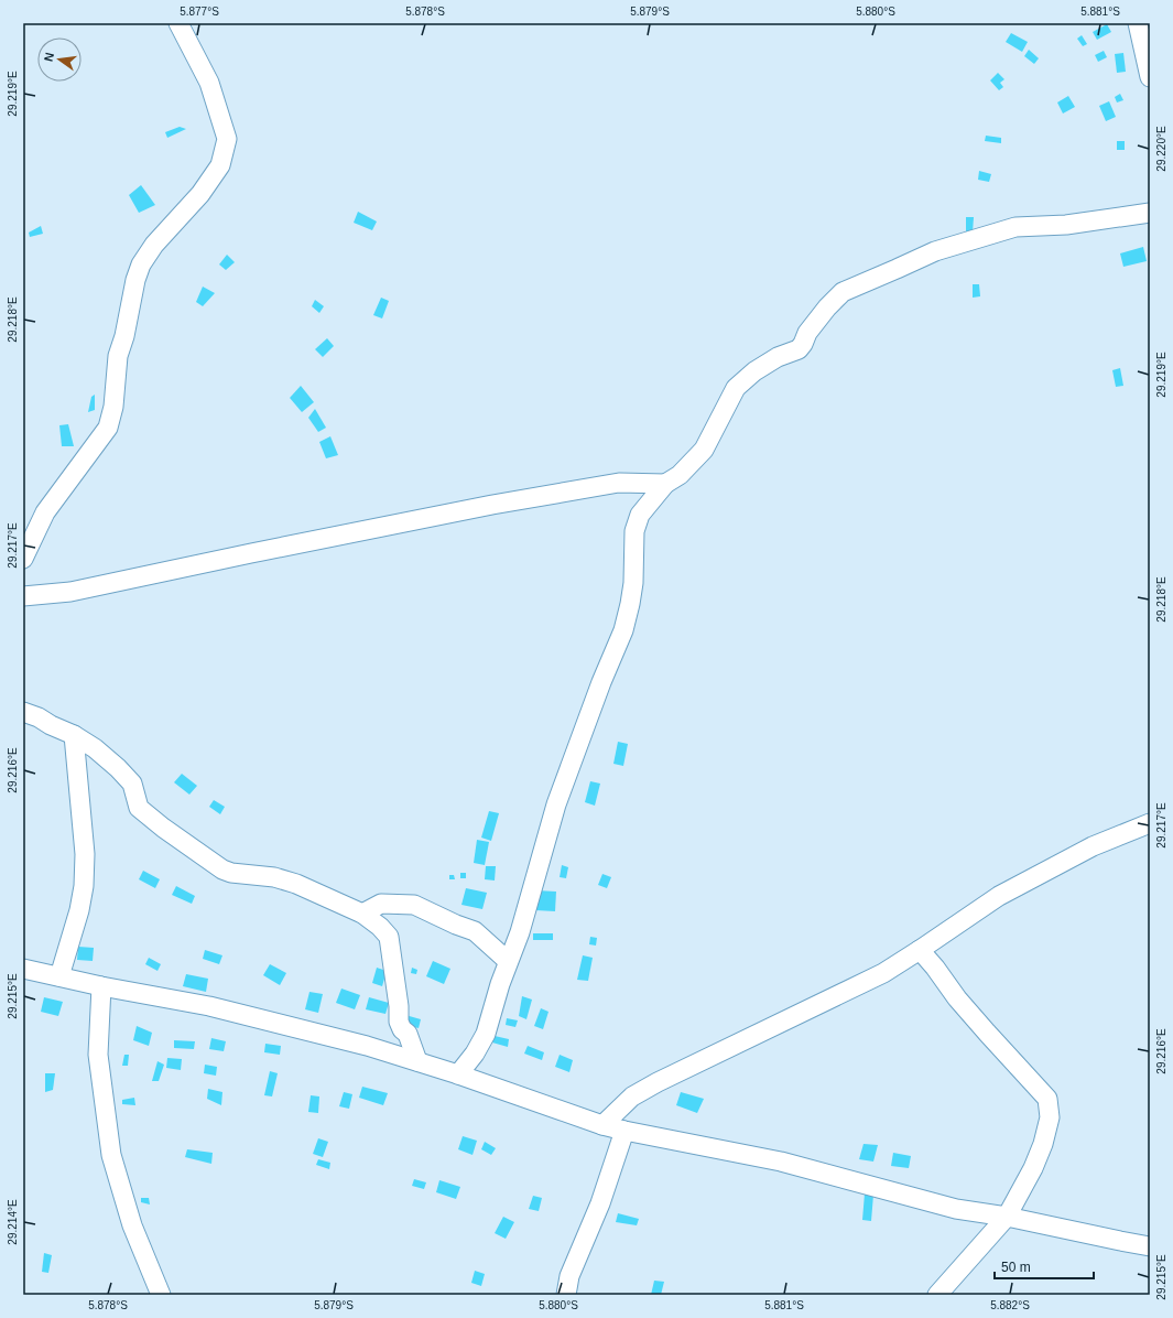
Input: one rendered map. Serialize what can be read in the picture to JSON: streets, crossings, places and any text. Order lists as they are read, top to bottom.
{
  "scale_bar": "50 m",
  "north": "left",
  "coordinates": [
    "5.877°S",
    "5.878°S",
    "5.879°S",
    "5.880°S",
    "5.881°S",
    "29.219°E",
    "29.220°E",
    "29.218°E",
    "29.217°E",
    "29.216°E",
    "29.215°E",
    "29.214°E",
    "5.882°S"
  ]
}
